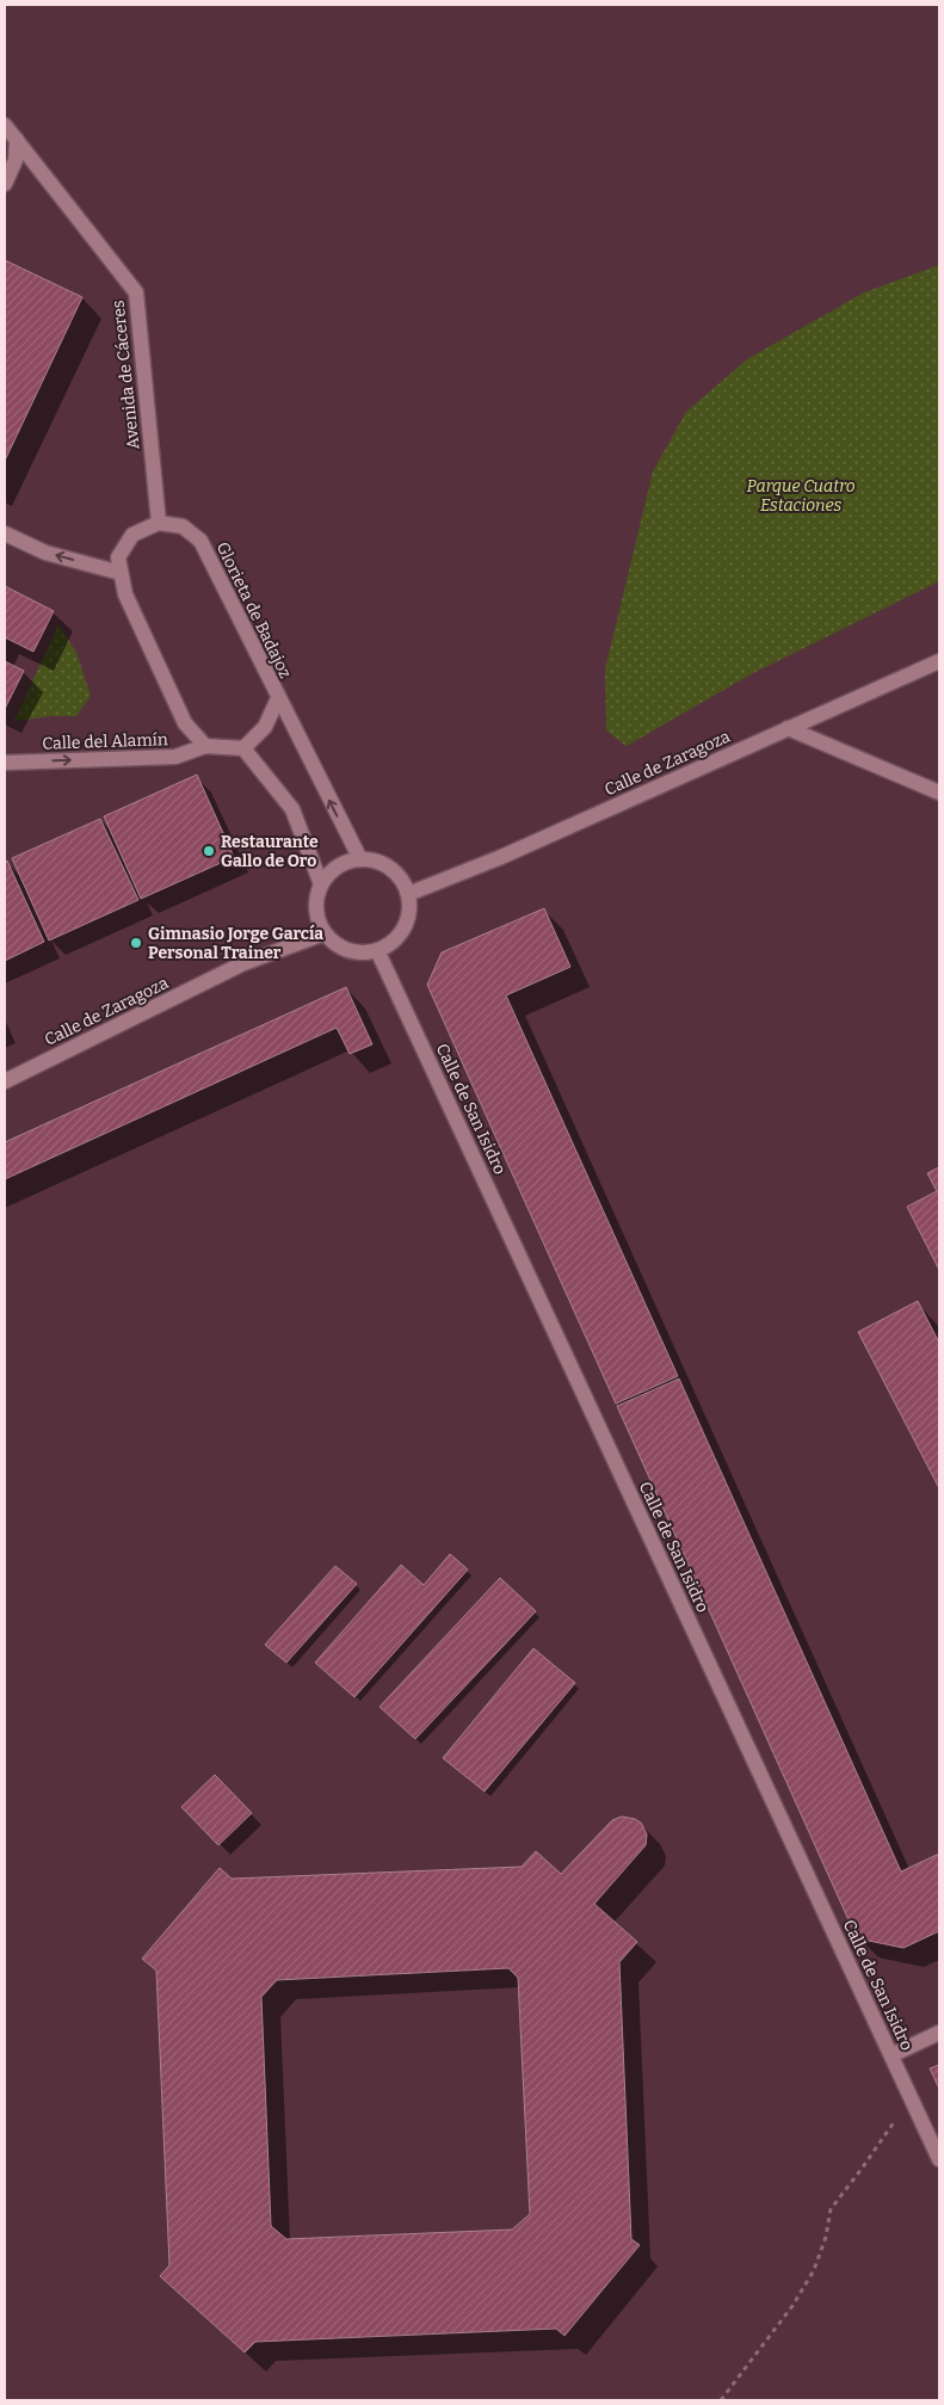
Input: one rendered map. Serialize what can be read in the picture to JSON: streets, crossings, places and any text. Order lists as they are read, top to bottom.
{
  "streets": {
    "street": [
      "Avenida de Cáceres",
      "Glorieta de Badajoz",
      "Calle del Alamín",
      "Calle de Zaragoza",
      "Calle de San Isidro"
    ]
  },
  "crossings": [
    ["Avenida de Cáceres", "Glorieta de Badajoz"],
    ["Calle de Zaragoza", "Calle de San Isidro"]
  ],
  "one_way": ["Calle del Alamín"],
  "parks": ["Parque Cuatro Estaciones"],
  "places": ["Restaurante Gallo de Oro", "Gimnasio Jorge García Personal Trainer"]
}
